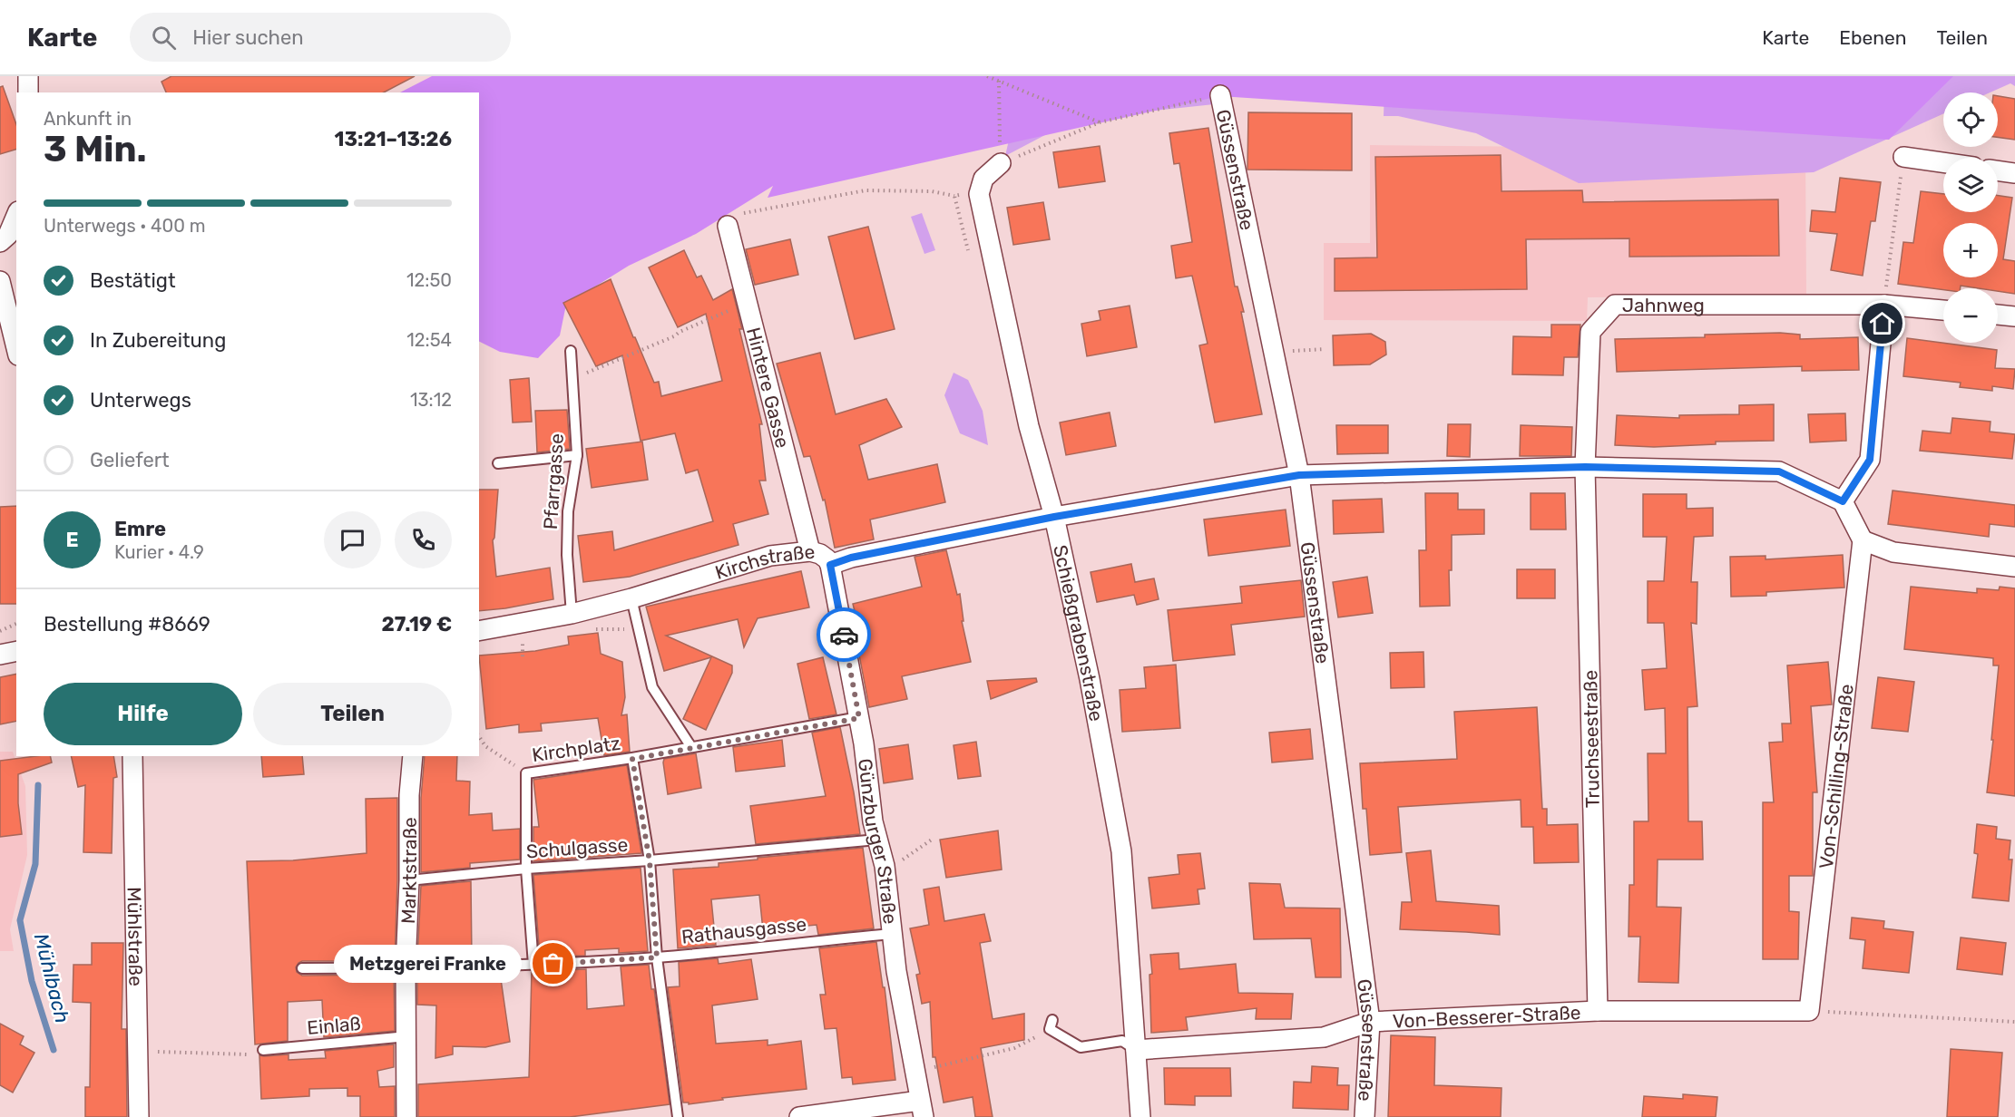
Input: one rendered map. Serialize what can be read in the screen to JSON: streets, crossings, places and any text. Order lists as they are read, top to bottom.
{
  "streets": {
    "street": [
      "Güssenstraße",
      "Jahnweg",
      "Hintere Gasse",
      "Kirchstraße",
      "Schießgrabenstraße",
      "Truchseestraße",
      "Von-Schilling-Straße",
      "Günzburger Straße",
      "Marktstraße",
      "Mühlstraße",
      "Von-Besserer-Straße"
    ],
    "lane": [
      "Pfarrgasse",
      "Kirchplatz",
      "Schulgasse",
      "Rathausgasse",
      "Einlaß"
    ]
  },
  "crossings": [
    ["Güssenstraße", "Kirchstraße"],
    ["Güssenstraße", "Von-Besserer-Straße"],
    ["Jahnweg", "Kirchstraße"],
    ["Jahnweg", "Truchseestraße"],
    ["Hintere Gasse", "Kirchstraße"],
    ["Pfarrgasse", "Kirchstraße"],
    ["Kirchstraße", "Schießgrabenstraße"],
    ["Kirchstraße", "Truchseestraße"],
    ["Kirchstraße", "Günzburger Straße"],
    ["Schießgrabenstraße", "Von-Besserer-Straße"],
    ["Truchseestraße", "Von-Besserer-Straße"],
    ["Kirchplatz", "Günzburger Straße"],
    ["Kirchplatz", "Schulgasse"],
    ["Kirchplatz", "Rathausgasse"],
    ["Von-Schilling-Straße", "Von-Besserer-Straße"],
    ["Günzburger Straße", "Schulgasse"],
    ["Günzburger Straße", "Rathausgasse"],
    ["Schulgasse", "Marktstraße"],
    ["Marktstraße", "Rathausgasse"],
    ["Marktstraße", "Einlaß"]
  ],
  "water": ["Mühlbach"],
  "places": ["Metzgerei Franke"],
  "page": {
    "header": "Karte",
    "search": "Hier suchen",
    "nav": ["Karte", "Ebenen", "Teilen"],
    "map_buttons": ["+", "−"],
    "heading": ["3 Min.", "Ankunft in", "13:21–13:26"],
    "panel": [
      "Emre",
      "Kurier · 4.9",
      "Bestellung #8669",
      "27.19 €"
    ],
    "bar": "Unterwegs · 400 m",
    "list": [
      ["Bestätigt", "12:50"],
      ["In Zubereitung", "12:54"],
      ["Unterwegs", "13:12"],
      "Geliefert"
    ],
    "round": "E",
    "buttons": ["Hilfe", "Teilen"],
    "bubble": "Metzgerei Franke"
  }
}
